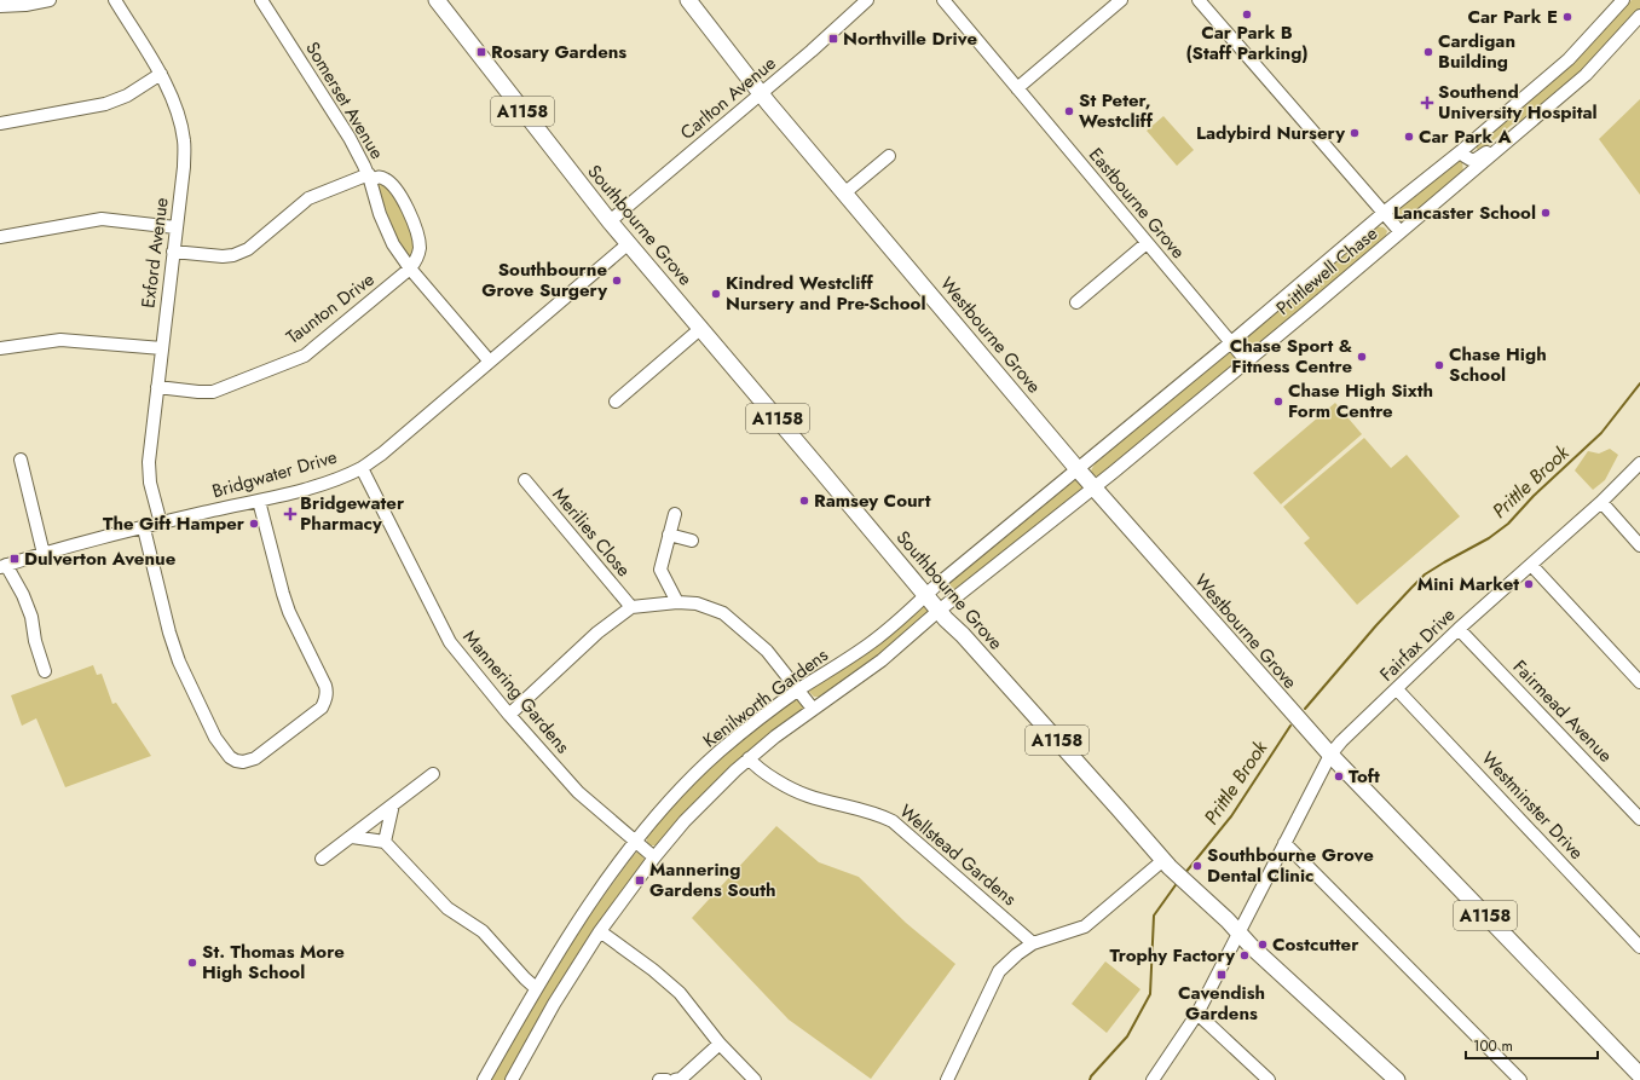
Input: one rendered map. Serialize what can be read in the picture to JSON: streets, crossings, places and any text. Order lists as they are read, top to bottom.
{
  "streets": {
    "main road": ["A1158", "Southbourne Grove", "Westbourne Grove"],
    "street": [
      "Carlton Avenue",
      "Somerset Avenue",
      "Eastbourne Grove",
      "Exford Avenue",
      "Prittlewell Chase",
      "Taunton Drive",
      "Bridgwater Drive",
      "Merilies Close",
      "Fairfax Drive",
      "Mannering Gardens",
      "Kenilworth Gardens",
      "Fairmead Avenue",
      "Westminster Drive",
      "Wellstead Gardens"
    ]
  },
  "crossings": [
    ["Carlton Avenue", "Southbourne Grove"],
    ["Carlton Avenue", "Westbourne Grove"],
    ["Somerset Avenue", "Taunton Drive"],
    ["Somerset Avenue", "Bridgwater Drive"],
    ["Eastbourne Grove", "Prittlewell Chase"],
    ["Southbourne Grove", "Bridgwater Drive"],
    ["Southbourne Grove", "Kenilworth Gardens"],
    ["Exford Avenue", "Taunton Drive"],
    ["Exford Avenue", "Bridgwater Drive"],
    ["Prittlewell Chase", "Westbourne Grove"],
    ["Prittlewell Chase", "Kenilworth Gardens"],
    ["Westbourne Grove", "Fairfax Drive"],
    ["Westbourne Grove", "Kenilworth Gardens"],
    ["Bridgwater Drive", "Mannering Gardens"],
    ["Fairfax Drive", "Fairmead Avenue"],
    ["Fairfax Drive", "Westminster Drive"],
    ["Mannering Gardens", "Kenilworth Gardens"],
    ["Kenilworth Gardens", "Wellstead Gardens"]
  ],
  "water": ["Prittle Brook"],
  "places": {
    "other": [
      "Car Park B (Staff Parking)",
      "Car Park E",
      "Cardigan Building",
      "St Peter, Westcliff",
      "Ladybird Nursery",
      "Car Park A",
      "Lancaster School",
      "Southbourne Grove Surgery",
      "Kindred Westcliff Nursery and Pre-School",
      "Chase Sport & Fitness Centre",
      "Chase High School",
      "Chase High Sixth Form Centre",
      "Ramsey Court",
      "The Gift Hamper",
      "Mini Market",
      "Toft",
      "Southbourne Grove Dental Clinic",
      "Costcutter",
      "Trophy Factory",
      "St. Thomas More High School"
    ],
    "transit": [
      "Northville Drive",
      "Rosary Gardens",
      "Dulverton Avenue",
      "Mannering Gardens South",
      "Cavendish Gardens"
    ],
    "health": ["Southend University Hospital", "Bridgewater Pharmacy"]
  },
  "scale_bar": "100 m"
}
